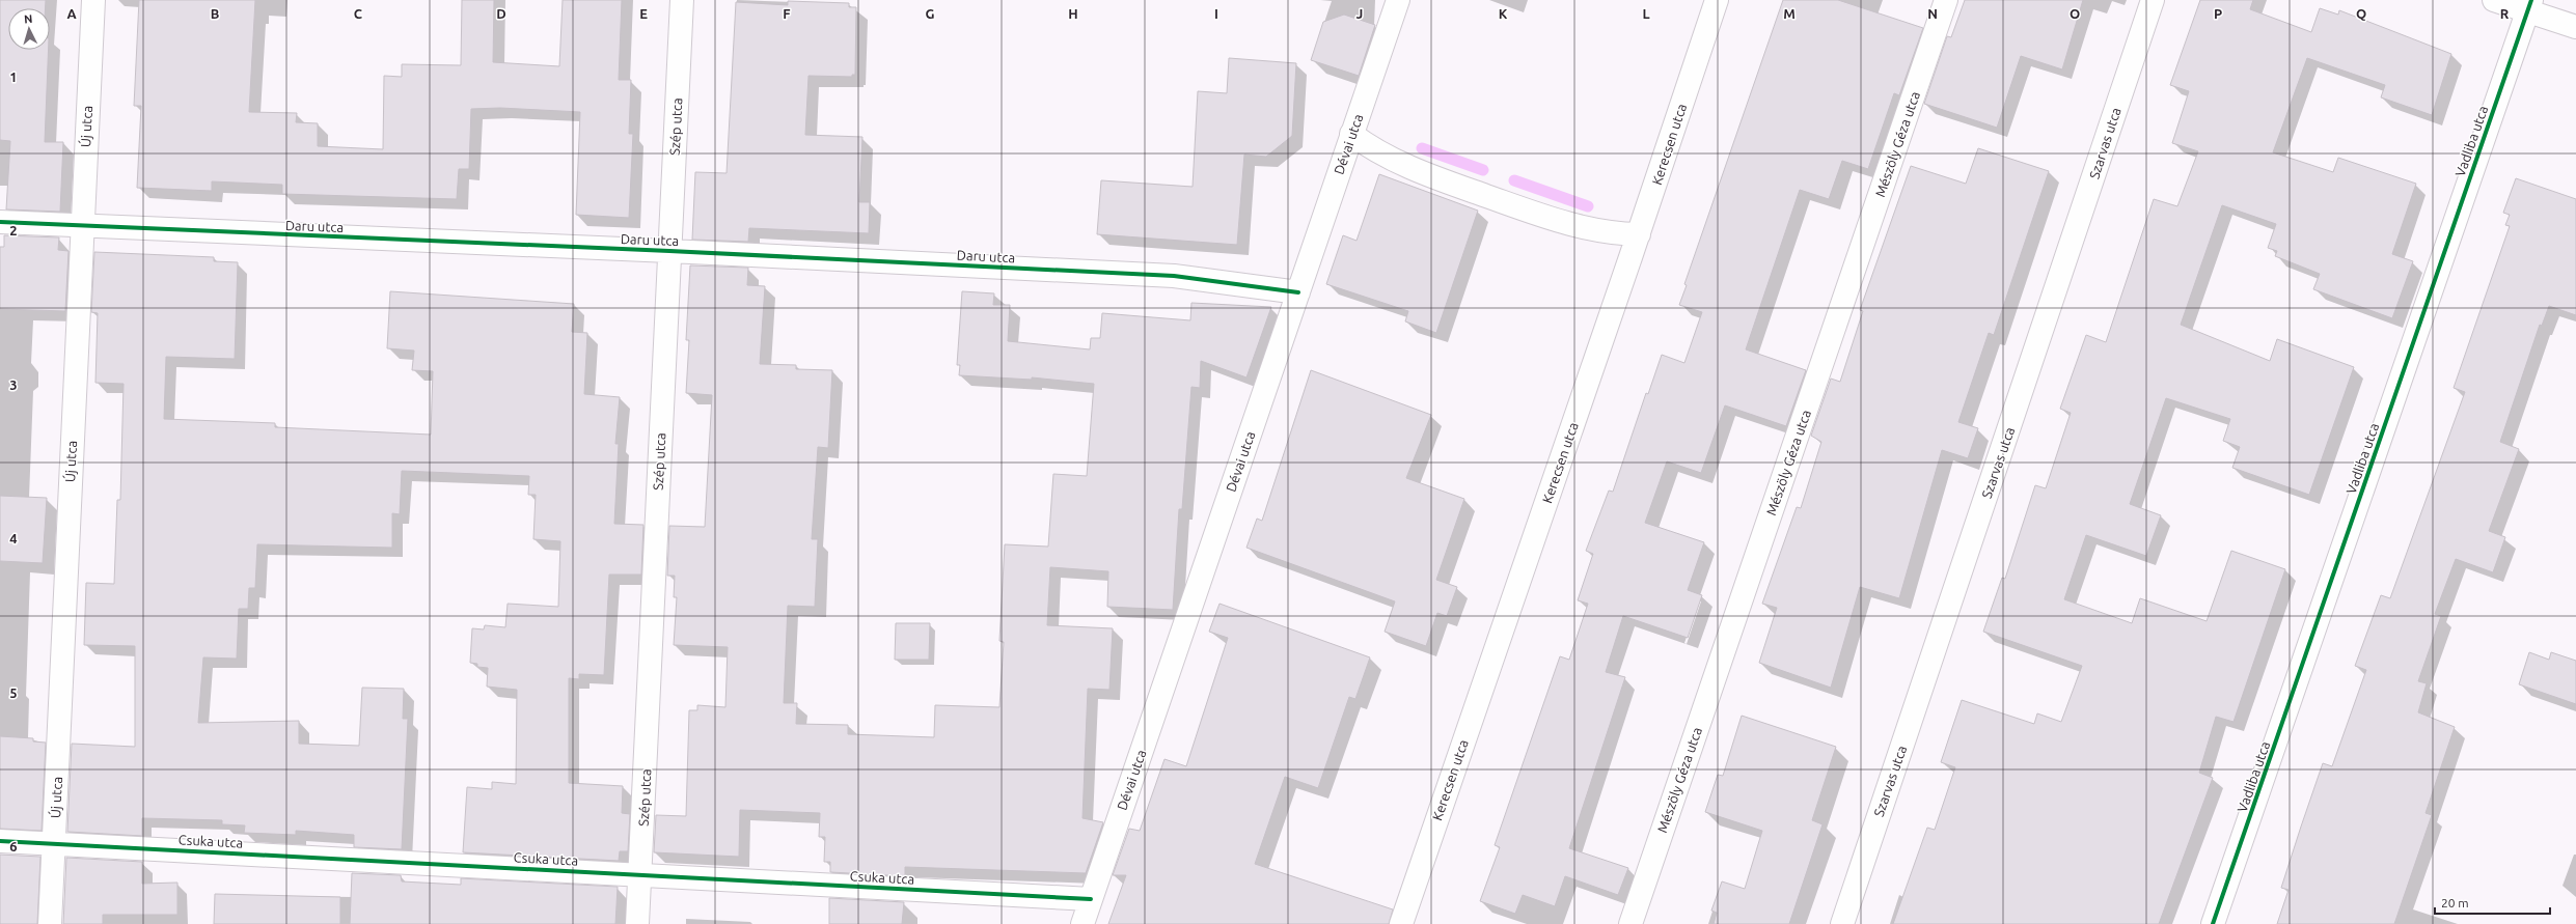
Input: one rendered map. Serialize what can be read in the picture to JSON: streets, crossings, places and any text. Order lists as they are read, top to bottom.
{
  "streets": {
    "street": [
      "Új utca",
      "Szép utca",
      "Vadliba utca",
      "Szarvas utca",
      "Dévai utca",
      "Kerecsen utca",
      "Mészöly Géza utca",
      "Daru utca",
      "Csuka utca"
    ]
  },
  "crossings": [
    ["Új utca", "Daru utca"],
    ["Új utca", "Csuka utca"],
    ["Szép utca", "Daru utca"],
    ["Szép utca", "Csuka utca"],
    ["Dévai utca", "Daru utca"],
    ["Dévai utca", "Csuka utca"]
  ],
  "scale_bar": "20 m",
  "north": "top",
  "grid": {
    "columns": [
      "A",
      "B",
      "C",
      "D",
      "E",
      "F",
      "G",
      "H",
      "I",
      "J",
      "K",
      "L",
      "M",
      "N",
      "O",
      "P",
      "Q",
      "R"
    ],
    "rows": [
      "1",
      "2",
      "3",
      "4",
      "5",
      "6"
    ]
  }
}
